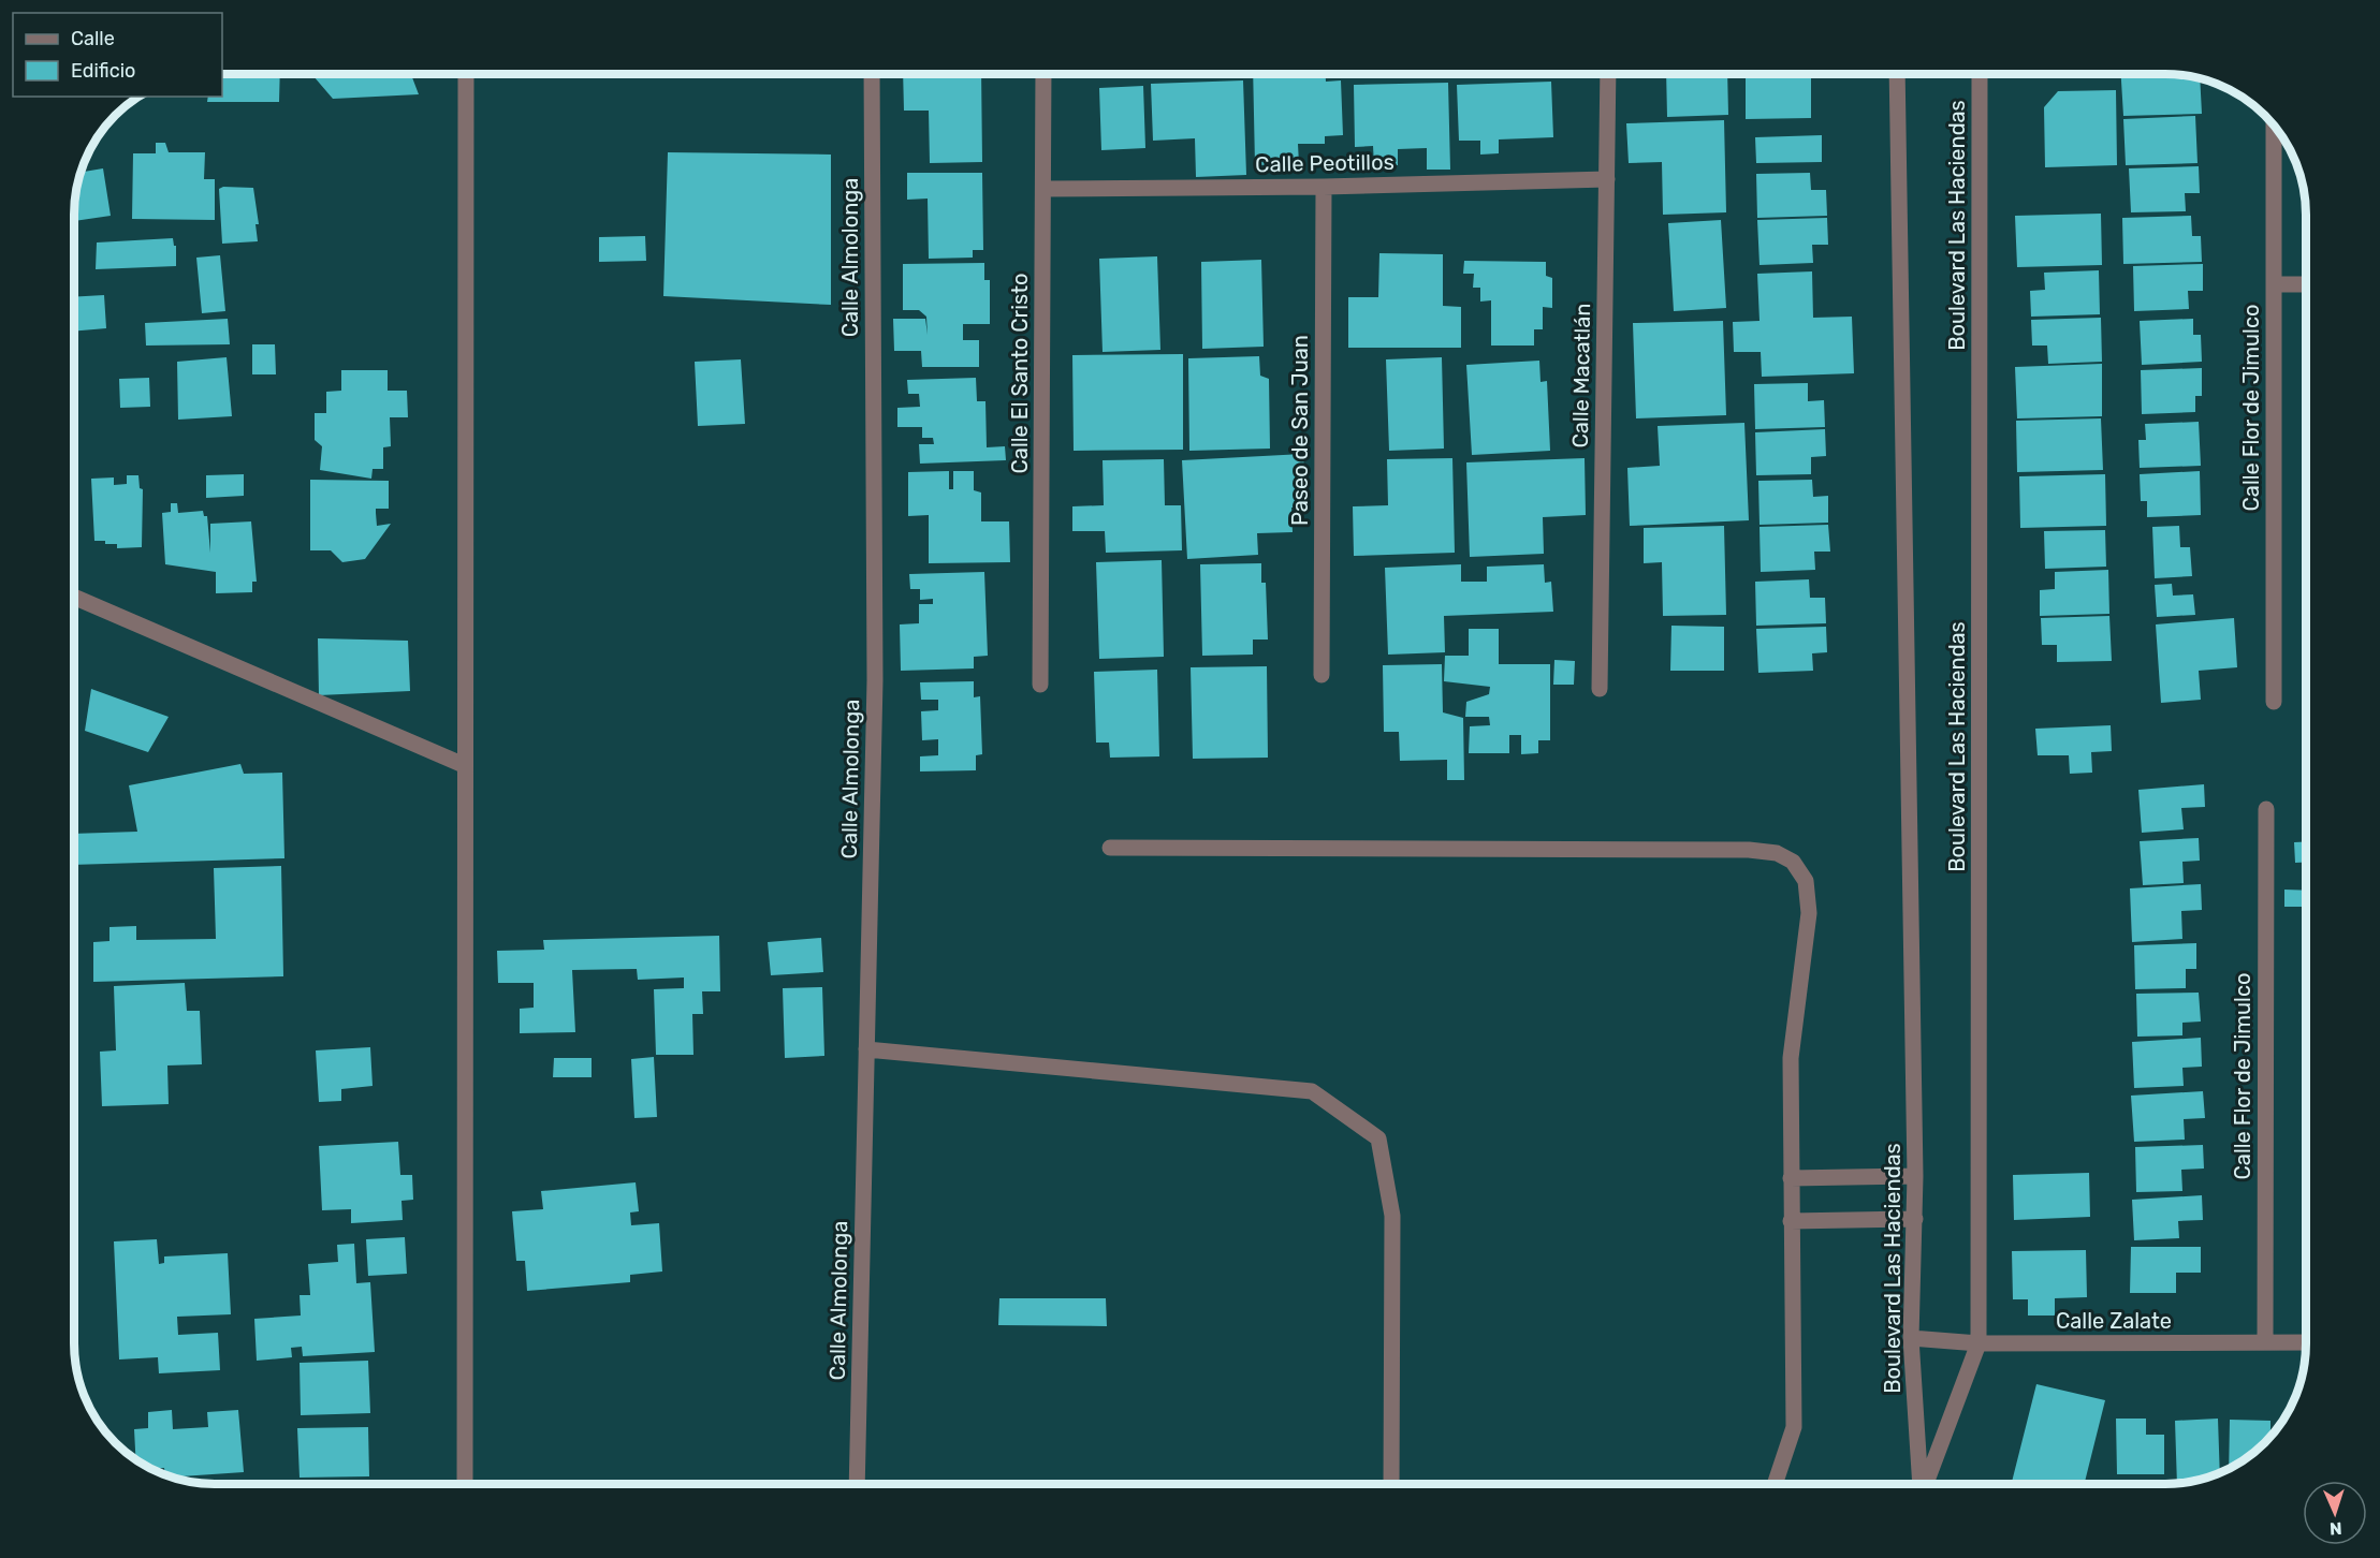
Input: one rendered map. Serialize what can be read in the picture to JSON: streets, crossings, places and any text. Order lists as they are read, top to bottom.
{
  "streets": {
    "street": [
      "Calle Peotillos",
      "Boulevard Las Haciendas",
      "Calle Almolonga",
      "Calle El Santo Cristo",
      "Calle Macatlán",
      "Calle Flor de Jimulco",
      "Paseo de San Juan",
      "Calle Zalate"
    ]
  },
  "crossings": [
    ["Calle Peotillos", "Calle El Santo Cristo"],
    ["Calle Peotillos", "Calle Macatlán"],
    ["Calle Peotillos", "Paseo de San Juan"],
    ["Boulevard Las Haciendas", "Calle Zalate"],
    ["Calle Flor de Jimulco", "Calle Zalate"]
  ],
  "legend": ["Calle", "Edificio"],
  "north": "bottom"
}
